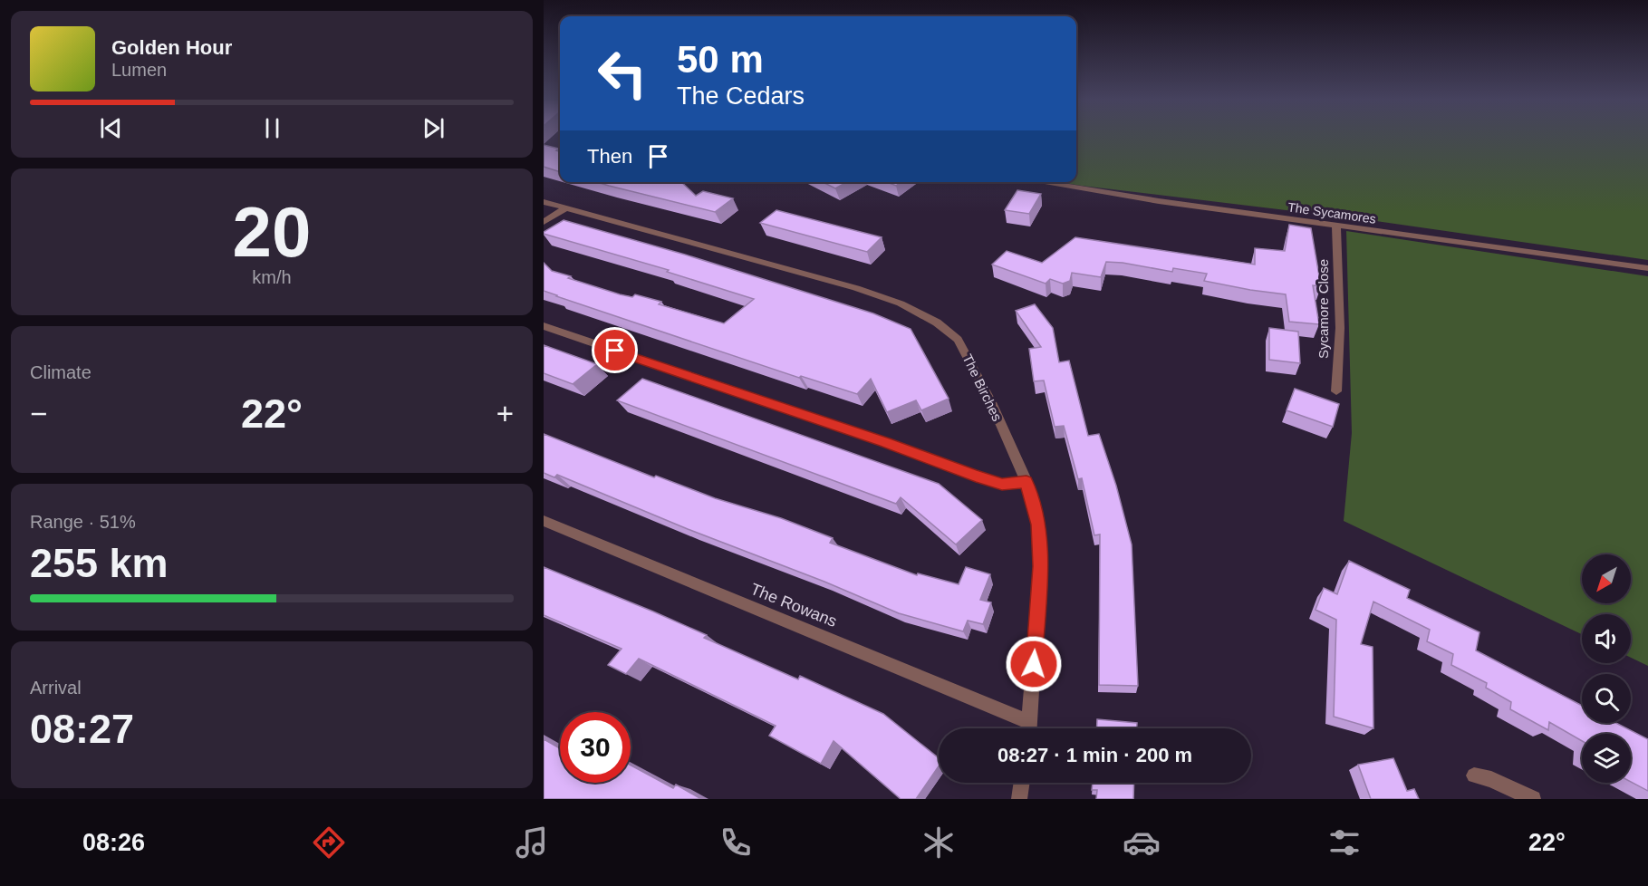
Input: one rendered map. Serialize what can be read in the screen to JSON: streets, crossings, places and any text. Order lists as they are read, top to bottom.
{
  "streets": {
    "street": [
      "The Sycamores",
      "Sycamore Close",
      "The Birches",
      "The Rowans"
    ]
  },
  "crossings": [
    ["The Sycamores", "Sycamore Close"],
    ["The Birches", "The Rowans"]
  ],
  "north": "bottom left",
  "page": {
    "turn": ["50 m", "The Cedars"],
    "song": ["Golden Hour", "Lumen"],
    "then": "Then",
    "tile": [
      ["20", "km/h"],
      "Climate",
      ["Range · 51%", "255 km"],
      ["Arrival", "08:27"]
    ],
    "heat": ["−", "22°", "+"],
    "limit": "30",
    "trip": "08:27 · 1 min · 200 m",
    "tabs": ["08:26", "22°"]
  }
}
